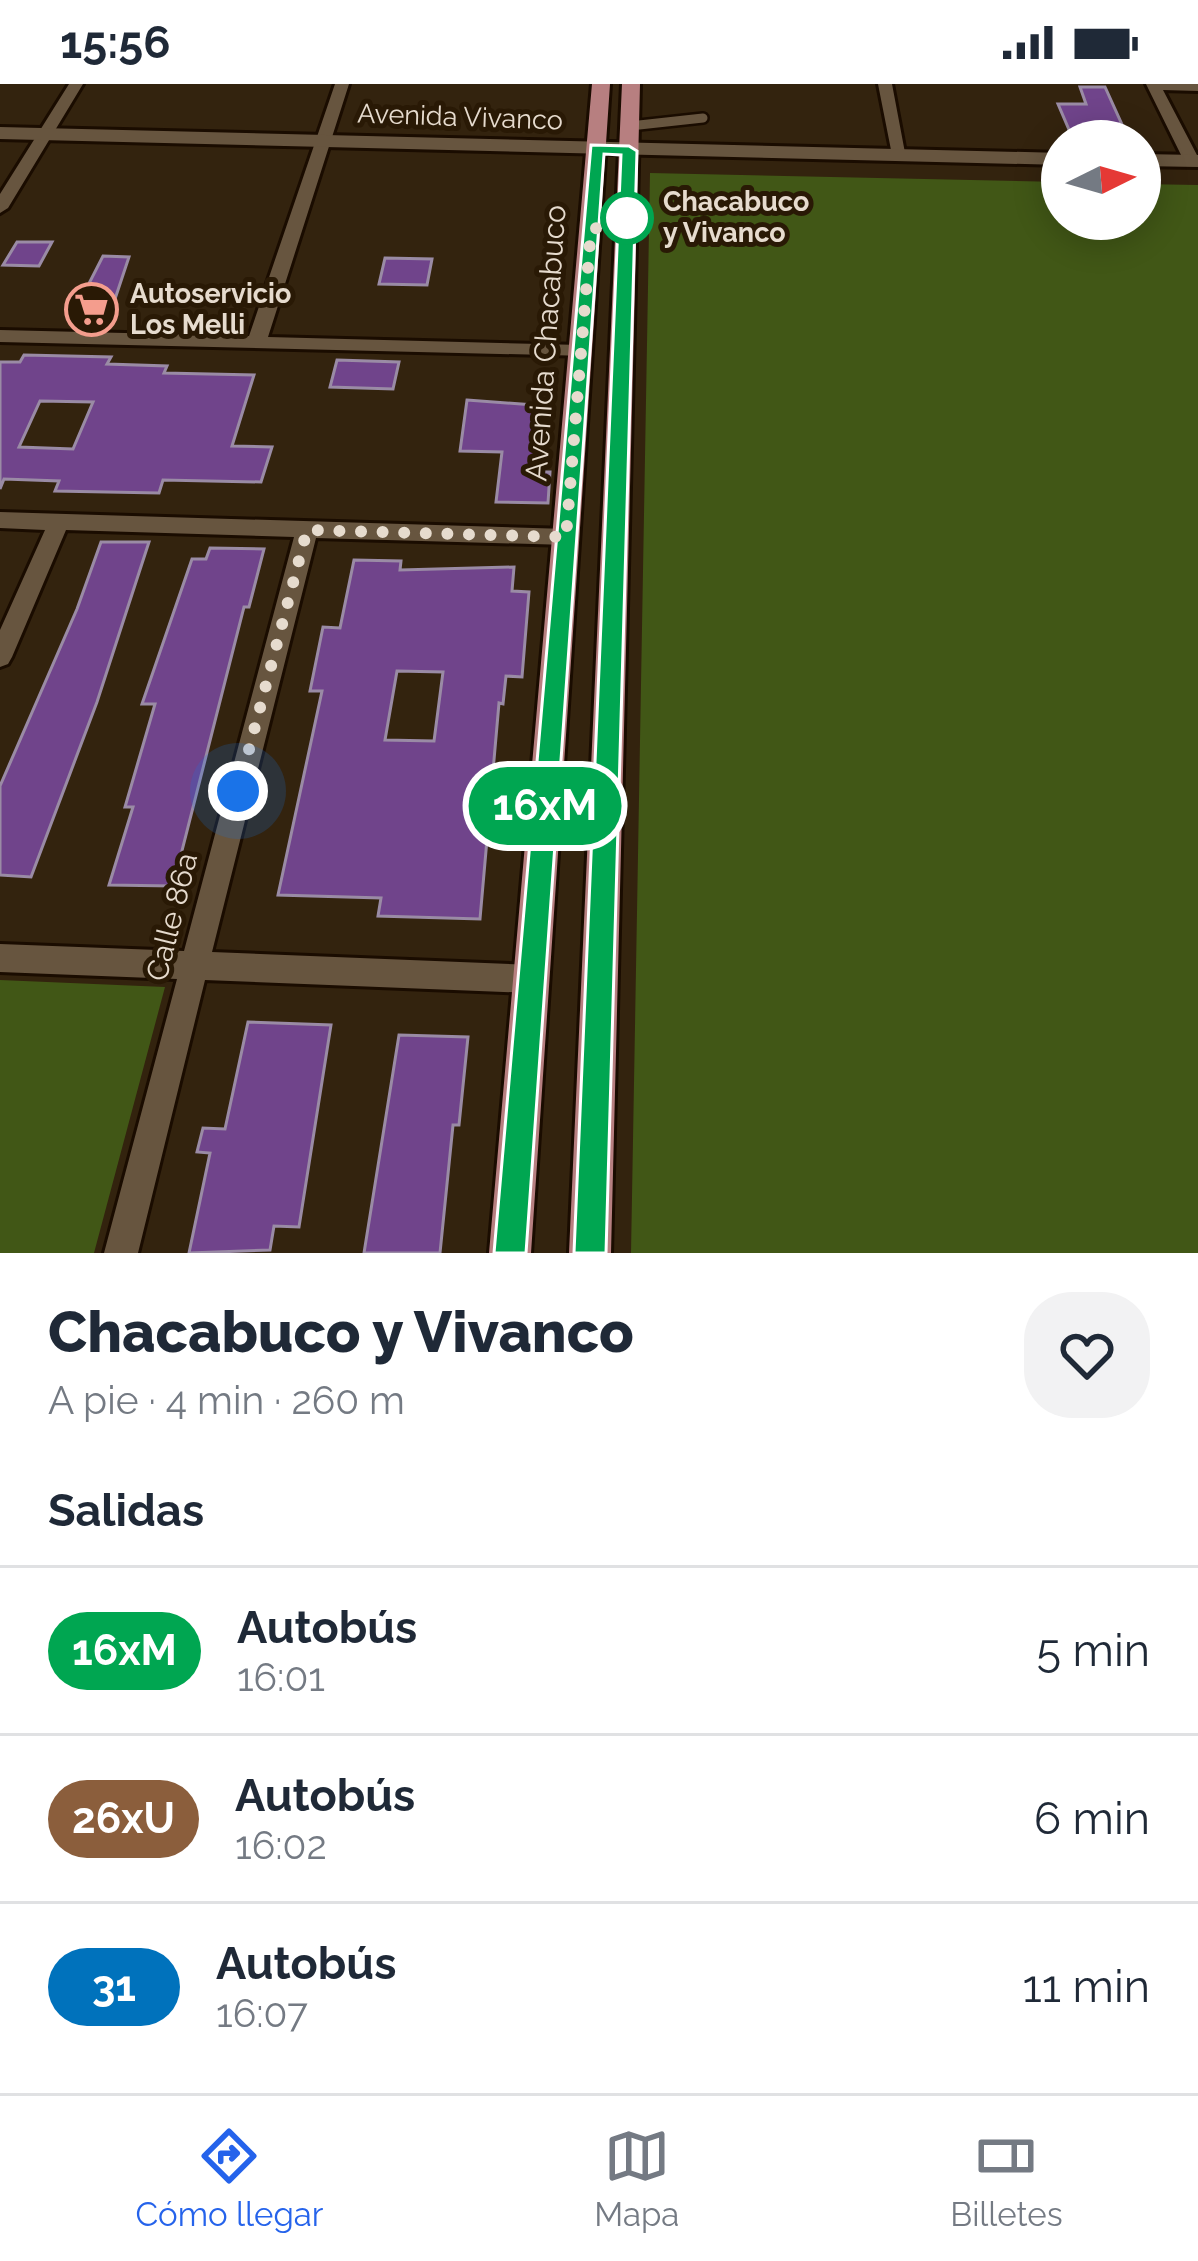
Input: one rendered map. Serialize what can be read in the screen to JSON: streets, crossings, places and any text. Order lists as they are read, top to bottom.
{
  "streets": {
    "main road": ["Avenida Vivanco", "Avenida Chacabuco"],
    "street": ["Calle 86a"]
  },
  "crossings": [
    ["Avenida Vivanco", "Avenida Chacabuco"]
  ],
  "places": {
    "other": ["Chacabuco y Vivanco"],
    "supermarket": ["Autoservicio Los Melli"]
  },
  "lines": ["bus line 16xM"],
  "north": "right",
  "page": {
    "status": "15:56",
    "on_map": "16xM",
    "heading": [
      ["Chacabuco y Vivanco", "A pie · 4 min · 260 m"],
      "Salidas"
    ],
    "list": [
      {
        "mark": "16xM",
        "name": "Autobús",
        "note": "16:01",
        "value": "5 min"
      },
      {
        "mark": "26xU",
        "name": "Autobús",
        "note": "16:02",
        "value": "6 min"
      },
      {
        "mark": "31",
        "name": "Autobús",
        "note": "16:07",
        "value": "11 min"
      }
    ],
    "tabs": ["Cómo llegar", "Mapa", "Billetes"]
  }
}
